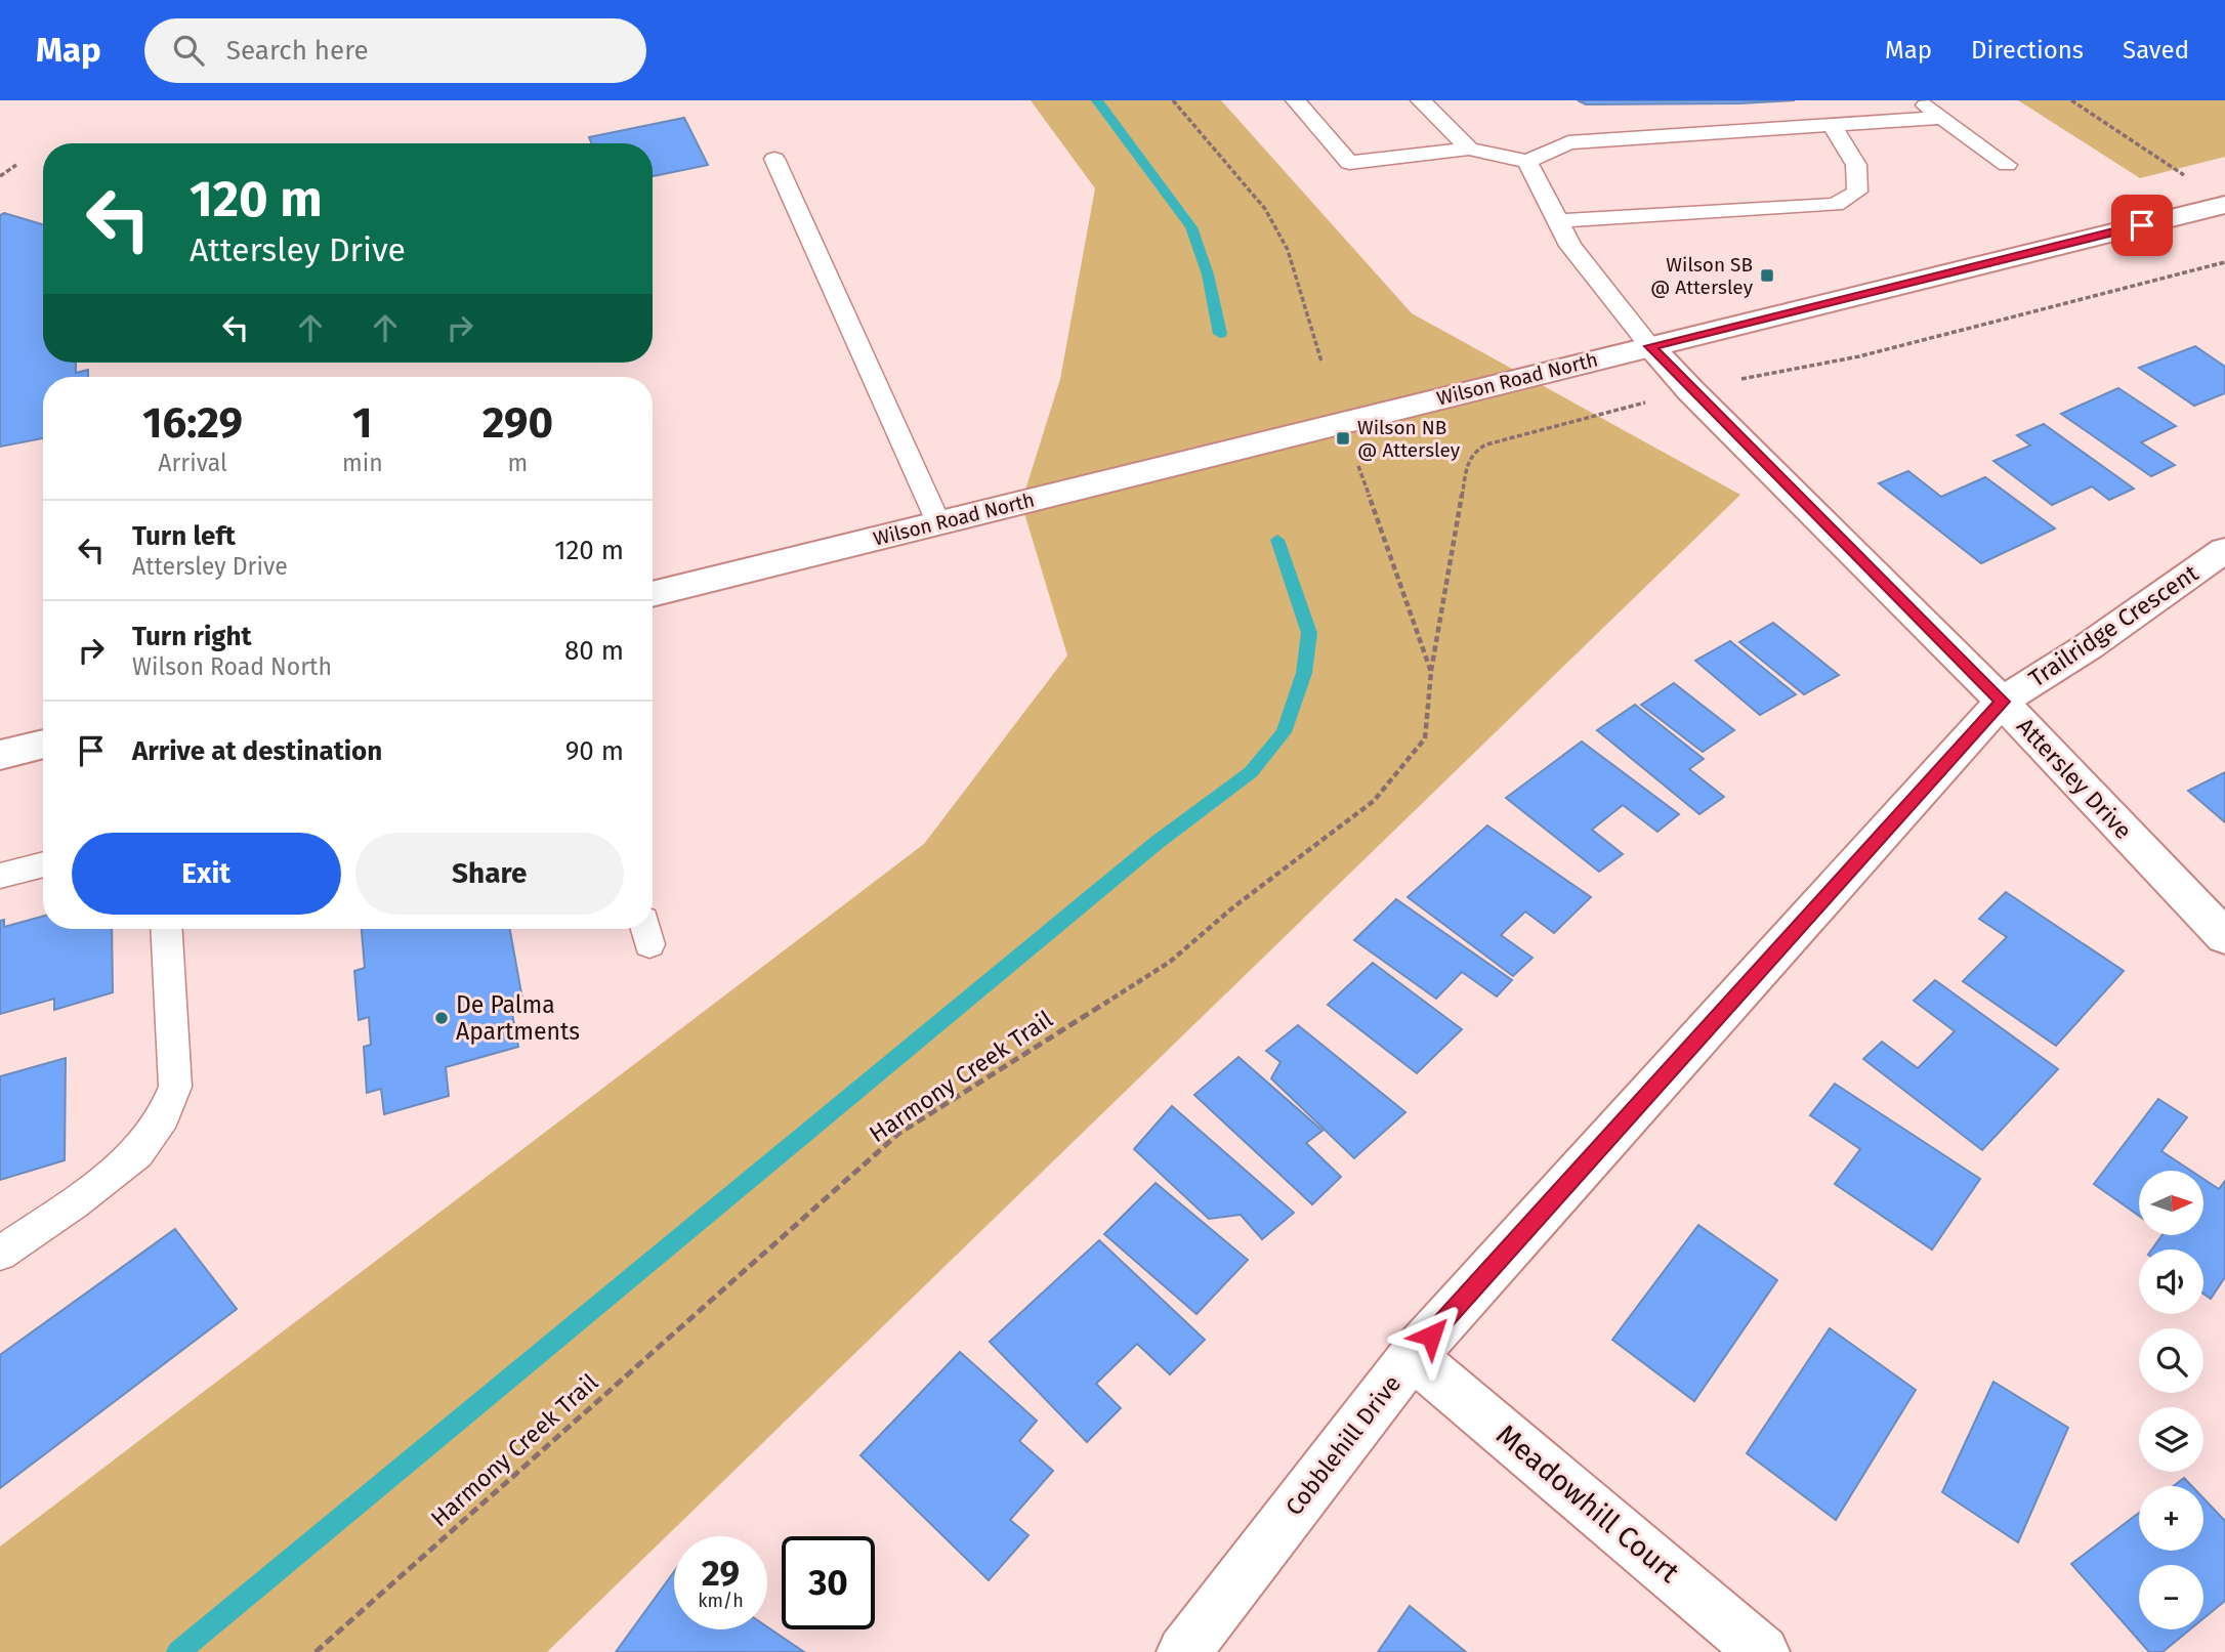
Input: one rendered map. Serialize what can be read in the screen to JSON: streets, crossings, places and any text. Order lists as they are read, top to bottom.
{
  "streets": {
    "street": [
      "Wilson Road North",
      "Trailridge Crescent",
      "Attersley Drive",
      "Cobblehill Drive",
      "Meadowhill Court"
    ],
    "path": ["Harmony Creek Trail"]
  },
  "crossings": [
    ["Wilson Road North", "Attersley Drive"],
    ["Trailridge Crescent", "Attersley Drive"],
    ["Trailridge Crescent", "Cobblehill Drive"],
    ["Attersley Drive", "Cobblehill Drive"],
    ["Cobblehill Drive", "Meadowhill Court"]
  ],
  "places": {
    "transit": ["Wilson SB @ Attersley", "Wilson NB @ Attersley"],
    "other": ["De Palma Apartments"]
  },
  "north": "right",
  "page": {
    "header": "Map",
    "search": "Search here",
    "nav": ["Map", "Directions", "Saved"],
    "turn": ["120 m", "Attersley Drive"],
    "eta": [
      "16:29",
      "Arrival",
      "1",
      "min",
      "290",
      "m"
    ],
    "list": [
      {
        "name": "Turn left",
        "note": "Attersley Drive",
        "value": "120 m"
      },
      {
        "name": "Turn right",
        "note": "Wilson Road North",
        "value": "80 m"
      },
      {
        "name": "Arrive at destination",
        "value": "90 m"
      }
    ],
    "buttons": ["Exit", "Share"],
    "map_buttons": ["+", "−"],
    "speed": "29 km/h",
    "limit": "30"
  }
}
